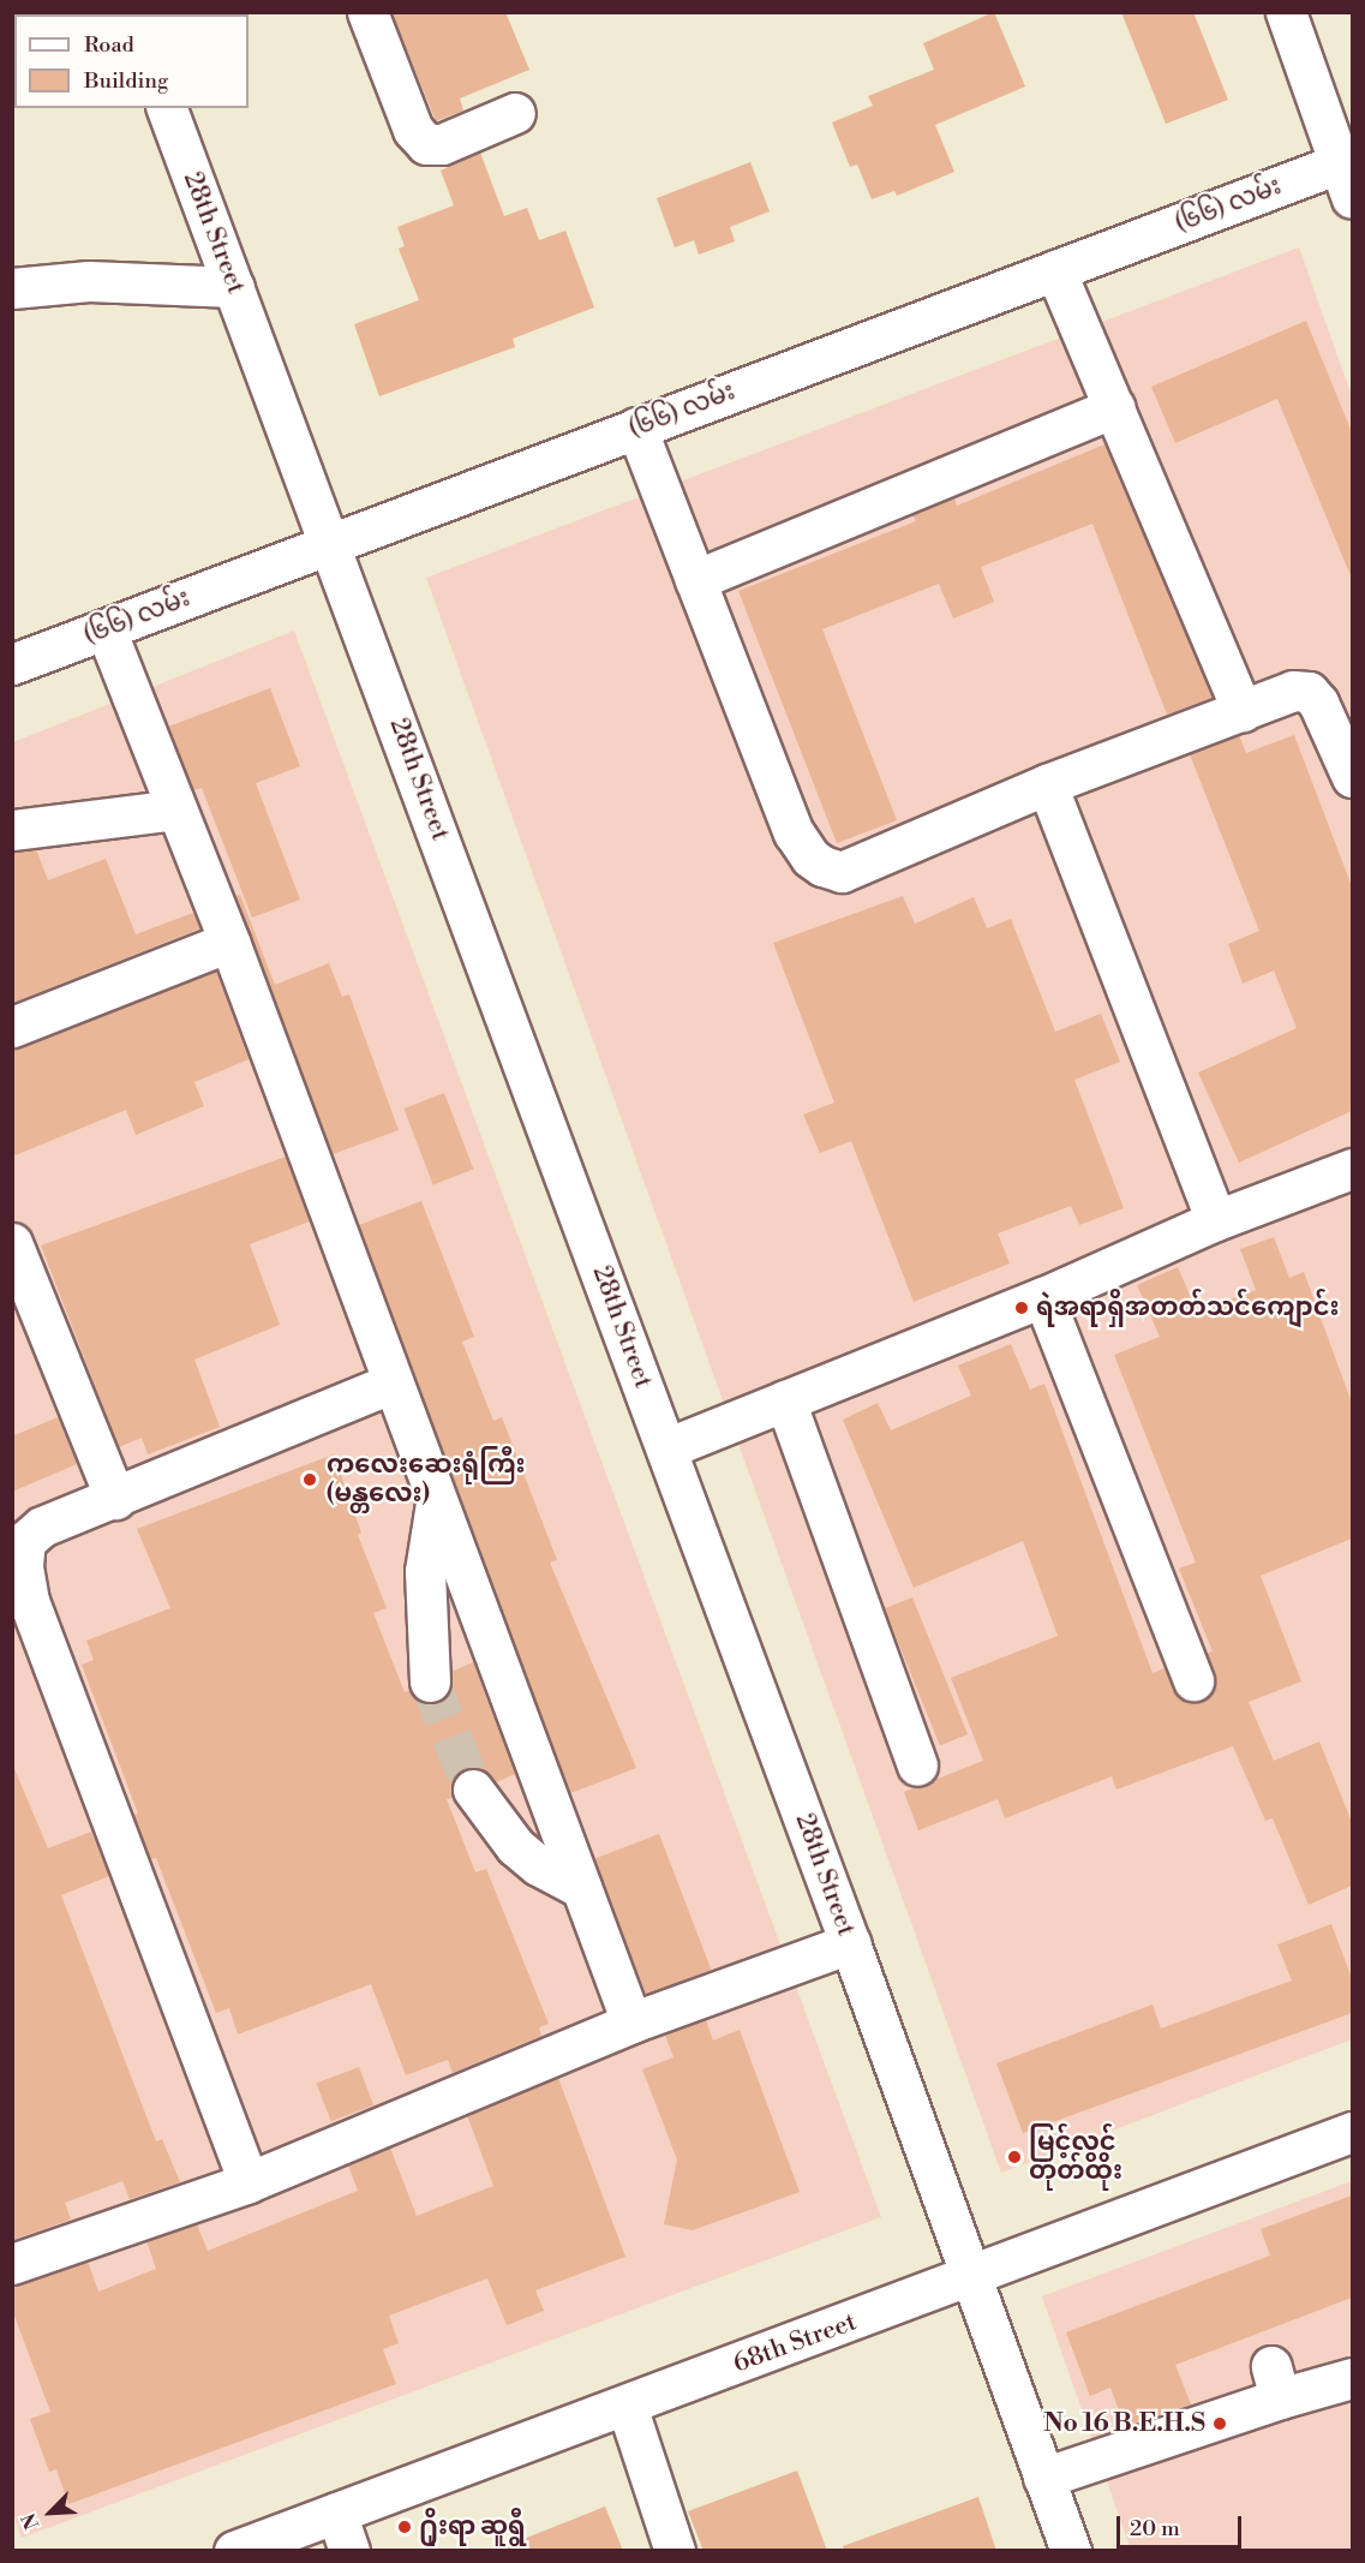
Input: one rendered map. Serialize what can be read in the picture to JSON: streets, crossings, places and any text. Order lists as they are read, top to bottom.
{
  "streets": {
    "street": ["(၆၆) လမ်း", "28th Street", "68th Street"]
  },
  "crossings": [
    ["(၆၆) လမ်း", "28th Street"],
    ["28th Street", "68th Street"]
  ],
  "places": [
    "ရဲအရာရှိအတတ်သင်ကျောင်း",
    "ကလေးဆေးရုံကြီး (မန္တလေး)",
    "မြင့်လွင် တုတ်ထိုး",
    "No 16 B.E.H.S",
    "႐ိုးရာ ဆူရွီ"
  ],
  "legend": ["Road", "Building"],
  "scale_bar": "20 m",
  "north": "bottom left"
}
